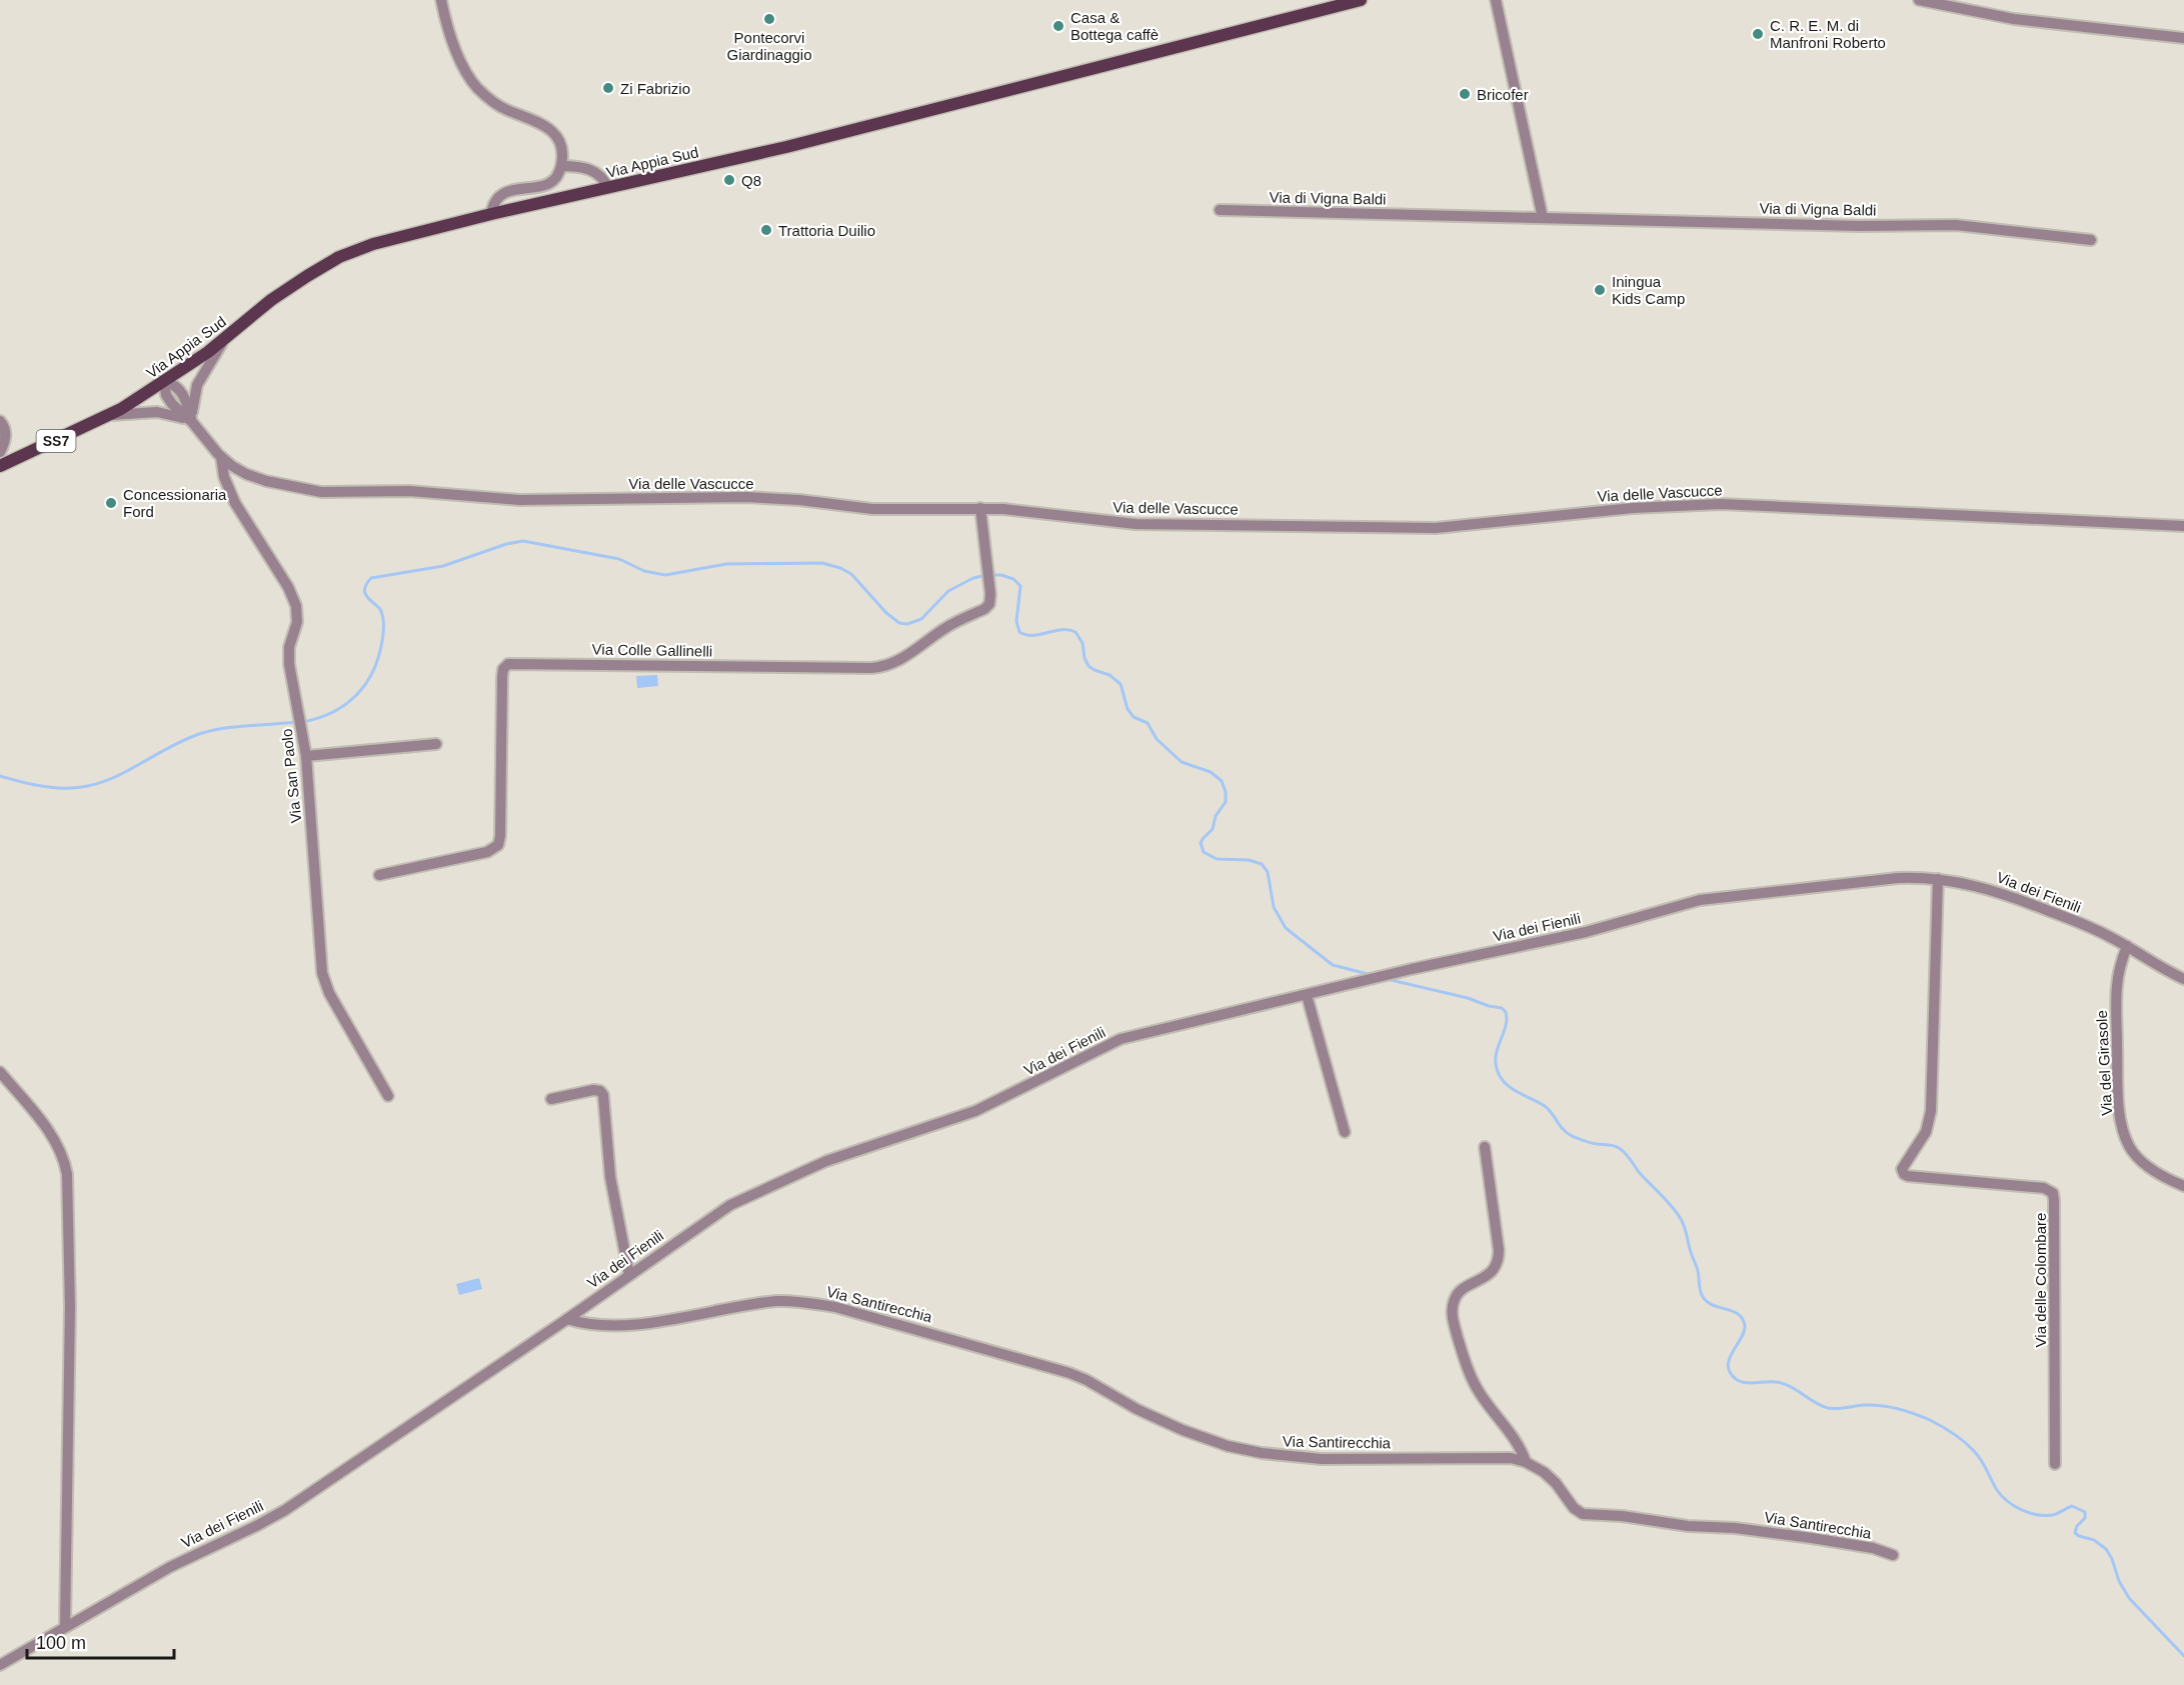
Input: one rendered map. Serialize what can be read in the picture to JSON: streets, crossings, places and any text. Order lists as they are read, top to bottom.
{
  "streets": {
    "main road": ["Via Appia Sud", "SS7"],
    "street": [
      "Via di Vigna Baldi",
      "Via delle Vascucce",
      "Via Colle Gallinelli",
      "Via San Paolo",
      "Via dei Fienili",
      "Via del Girasole",
      "Via delle Colombare",
      "Via Santirecchia"
    ]
  },
  "crossings": [
    ["Via Appia Sud", "Via delle Vascucce"],
    ["Via delle Vascucce", "Via Colle Gallinelli"],
    ["Via delle Vascucce", "Via San Paolo"],
    ["Via dei Fienili", "Via del Girasole"],
    ["Via dei Fienili", "Via delle Colombare"],
    ["Via dei Fienili", "Via Santirecchia"]
  ],
  "places": [
    "Pontecorvi Giardinaggio",
    "Casa & Bottega caffè",
    "C. R. E. M. di Manfroni Roberto",
    "Zi Fabrizio",
    "Bricofer",
    "Q8",
    "Trattoria Duilio",
    "Iningua Kids Camp",
    "Concessionaria Ford"
  ],
  "scale_bar": "100 m"
}
